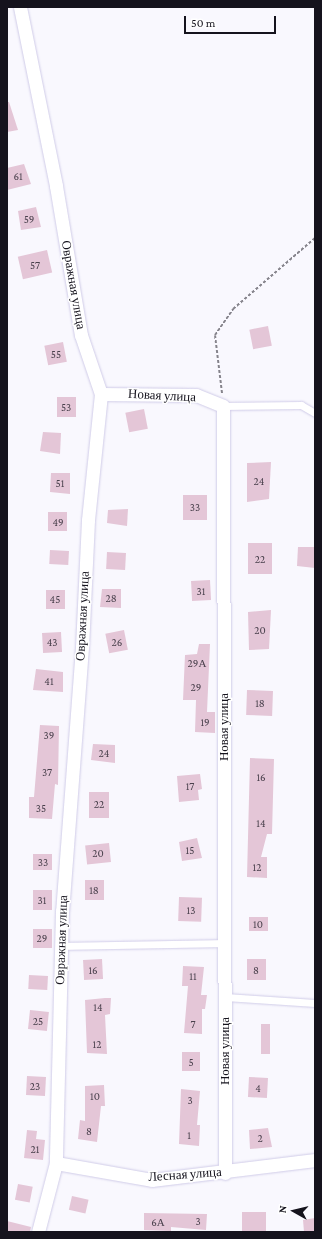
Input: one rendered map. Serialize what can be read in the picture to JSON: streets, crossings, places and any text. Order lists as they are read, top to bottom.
{
  "streets": {
    "street": ["Овражная улица", "Новая улица", "Лесная улица"]
  },
  "crossings": [
    ["Овражная улица", "Новая улица"],
    ["Овражная улица", "Лесная улица"],
    ["Новая улица", "Лесная улица"]
  ],
  "house_numbers": [
    "61",
    "59",
    "57",
    "55",
    "53",
    "24",
    "51",
    "33",
    "49",
    "22",
    "31",
    "28",
    "45",
    "20",
    "43",
    "26",
    "29А",
    "41",
    "29",
    "18",
    "19",
    "39",
    "24",
    "37",
    "16",
    "17",
    "22",
    "35",
    "14",
    "15",
    "20",
    "33",
    "12",
    "18",
    "31",
    "13",
    "10",
    "29",
    "16",
    "8",
    "11",
    "14",
    "25",
    "7",
    "12",
    "5",
    "23",
    "4",
    "10",
    "3",
    "8",
    "1",
    "2",
    "21",
    "3",
    "6А"
  ],
  "scale_bar": "50 m",
  "north": "left"
}
